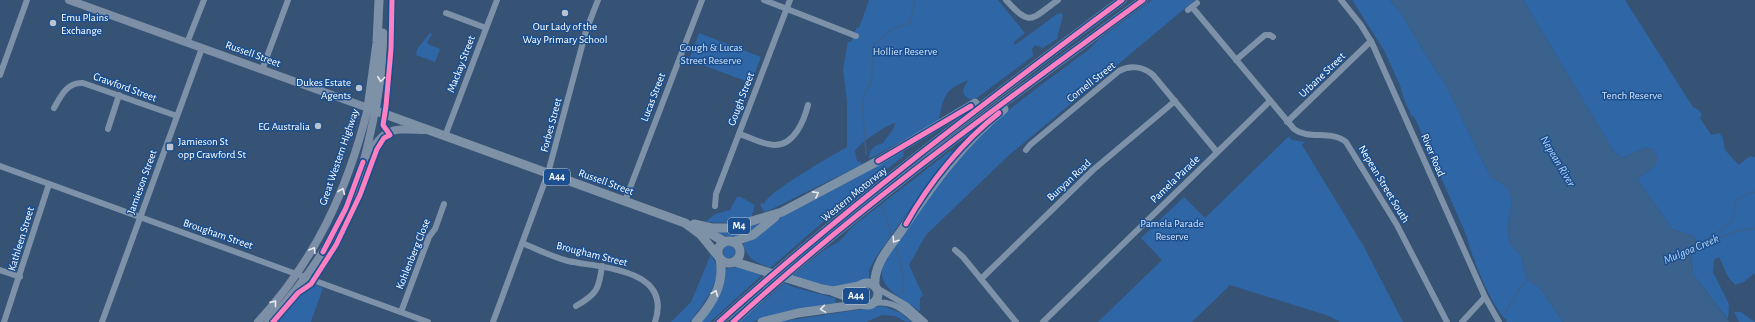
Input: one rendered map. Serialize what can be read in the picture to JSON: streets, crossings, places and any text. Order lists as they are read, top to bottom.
{
  "streets": {
    "highway": [
      "Russell Street",
      "Great Western Highway",
      "A44",
      "Western Motorway",
      "M4"
    ],
    "street": [
      "Mackay Street",
      "Urbane Street",
      "Cornell Street",
      "Crawford Street",
      "Lucas Street",
      "Gough Street",
      "Forbes Street",
      "River Road",
      "Pamela Parade",
      "Bunyan Road",
      "Jamieson Street",
      "Nepean Street South",
      "Brougham Street",
      "Kathleen Street",
      "Kohlenberg Close"
    ]
  },
  "crossings": [
    ["Russell Street", "Mackay Street"],
    ["Russell Street", "Lucas Street"],
    ["Russell Street", "Forbes Street"],
    ["Russell Street", "Great Western Highway"],
    ["Russell Street", "A44"],
    ["Russell Street", "Jamieson Street"],
    ["Russell Street", "M4"],
    ["Urbane Street", "River Road"],
    ["Urbane Street", "Nepean Street South"],
    ["Cornell Street", "Pamela Parade"],
    ["Cornell Street", "Bunyan Road"],
    ["Crawford Street", "Jamieson Street"],
    ["Forbes Street", "Brougham Street"],
    ["Great Western Highway", "Brougham Street"],
    ["A44", "M4"],
    ["Pamela Parade", "Nepean Street South"],
    ["Jamieson Street", "Brougham Street"],
    ["Western Motorway", "M4"],
    ["Brougham Street", "Kathleen Street"],
    ["Brougham Street", "Kohlenberg Close"]
  ],
  "water": ["Nepean River", "Mulgoa Creek"],
  "parks": [
    "Gough & Lucas Street Reserve",
    "Hollier Reserve",
    "Tench Reserve",
    "Pamela Parade Reserve"
  ],
  "places": {
    "other": [
      "Our Lady of the Way Primary School",
      "Emu Plains Exchange",
      "Dukes Estate Agents",
      "EG Australia"
    ],
    "transit": ["Jamieson St opp Crawford St"]
  }
}
